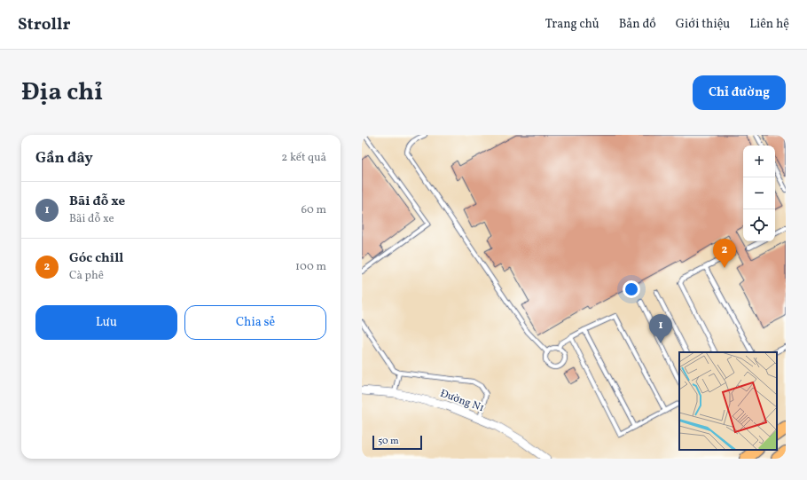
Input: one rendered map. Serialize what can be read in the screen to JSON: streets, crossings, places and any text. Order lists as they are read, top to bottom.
{
  "streets": {
    "street": ["Đường N1"]
  },
  "scale_bar": "50 m",
  "page": {
    "header": "Strollr",
    "nav": [
      "Trang chủ",
      "Bản đồ",
      "Giới thiệu",
      "Liên hệ"
    ],
    "title": "Địa chỉ",
    "buttons": [
      "Chỉ đường",
      ["Lưu", "Chia sẻ"]
    ],
    "heading": ["Gần đây", "2 kết quả"],
    "map_buttons": ["+", "−"],
    "list": [
      {
        "mark": "1",
        "name": "Bãi đỗ xe",
        "note": "Bãi đỗ xe",
        "value": "60 m"
      },
      {
        "mark": "2",
        "name": "Góc chill",
        "note": "Cà phê",
        "value": "100 m"
      }
    ],
    "pins": ["2", "1"],
    "scale": "50 m"
  }
}
